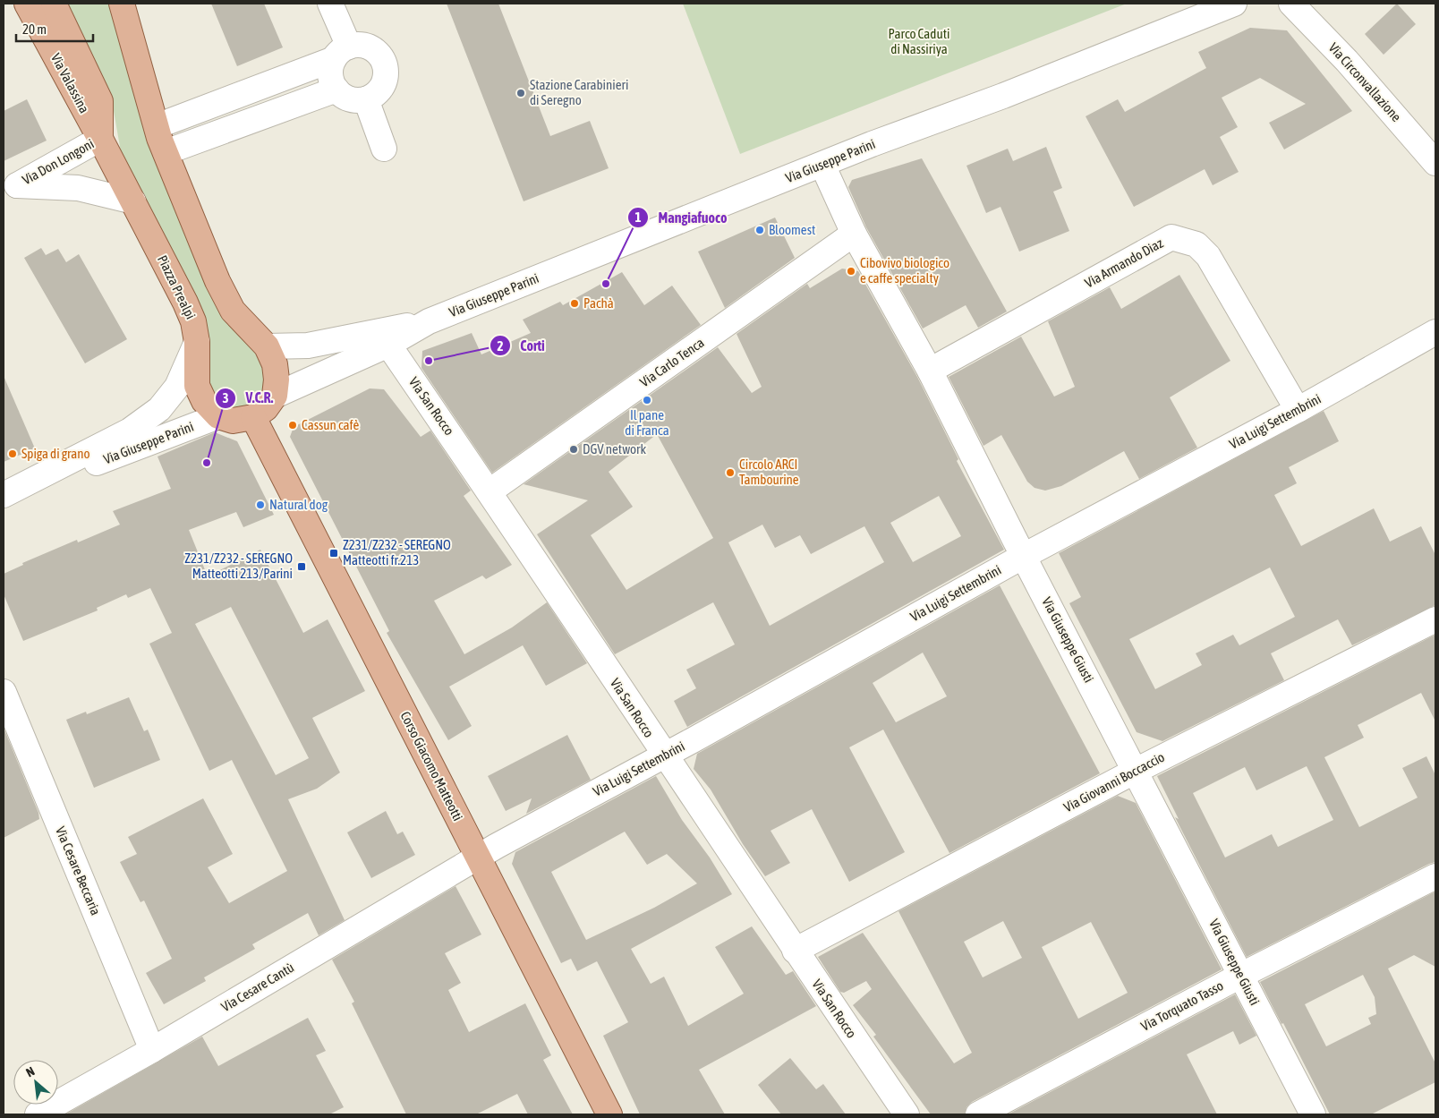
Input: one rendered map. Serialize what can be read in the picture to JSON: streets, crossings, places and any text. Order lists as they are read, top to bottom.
{
  "streets": {
    "main road": ["Via Valassina", "Piazza Prealpi", "Corso Giacomo Matteotti"],
    "street": [
      "Via Circonvallazione",
      "Via Giuseppe Parini",
      "Via Don Longoni",
      "Via Armando Diaz",
      "Via Carlo Tenca",
      "Via San Rocco",
      "Via Luigi Settembrini",
      "Via Giuseppe Giusti",
      "Via Giovanni Boccaccio",
      "Via Cesare Beccaria",
      "Via Cesare Cantù",
      "Via Torquato Tasso"
    ]
  },
  "crossings": [
    ["Via Valassina", "Via Don Longoni"],
    ["Via Valassina", "Piazza Prealpi"],
    ["Via Giuseppe Parini", "Piazza Prealpi"],
    ["Via Giuseppe Parini", "Via San Rocco"],
    ["Via Giuseppe Parini", "Via Giuseppe Giusti"],
    ["Via Don Longoni", "Piazza Prealpi"],
    ["Via Armando Diaz", "Via Luigi Settembrini"],
    ["Via Armando Diaz", "Via Giuseppe Giusti"],
    ["Via Carlo Tenca", "Via San Rocco"],
    ["Via Carlo Tenca", "Via Giuseppe Giusti"],
    ["Via San Rocco", "Via Luigi Settembrini"],
    ["Via San Rocco", "Via Giovanni Boccaccio"],
    ["Via Luigi Settembrini", "Via Giuseppe Giusti"],
    ["Via Luigi Settembrini", "Corso Giacomo Matteotti"],
    ["Via Luigi Settembrini", "Via Cesare Cantù"],
    ["Via Giuseppe Giusti", "Via Giovanni Boccaccio"],
    ["Via Giuseppe Giusti", "Via Torquato Tasso"],
    ["Corso Giacomo Matteotti", "Via Cesare Cantù"],
    ["Via Cesare Beccaria", "Via Cesare Cantù"]
  ],
  "parks": ["Parco Caduti di Nassiriya"],
  "places": {
    "other": [
      "Stazione Carabinieri di Seregno",
      "Bloomest",
      "Cibovivo biologico e caffe specialty",
      "Mangiafuoco",
      "Pachà",
      "Corti",
      "Il pane di Franca",
      "Cassun cafè",
      "DGV network",
      "Spiga di grano",
      "V.C.R.",
      "Circolo ARCI Tambourine",
      "Natural dog"
    ],
    "transit": ["Z231/Z232 - SEREGNO Matteotti fr.213", "Z231/Z232 - SEREGNO Matteotti 213/Parini"]
  },
  "scale_bar": "20 m",
  "north": "top left"
}
